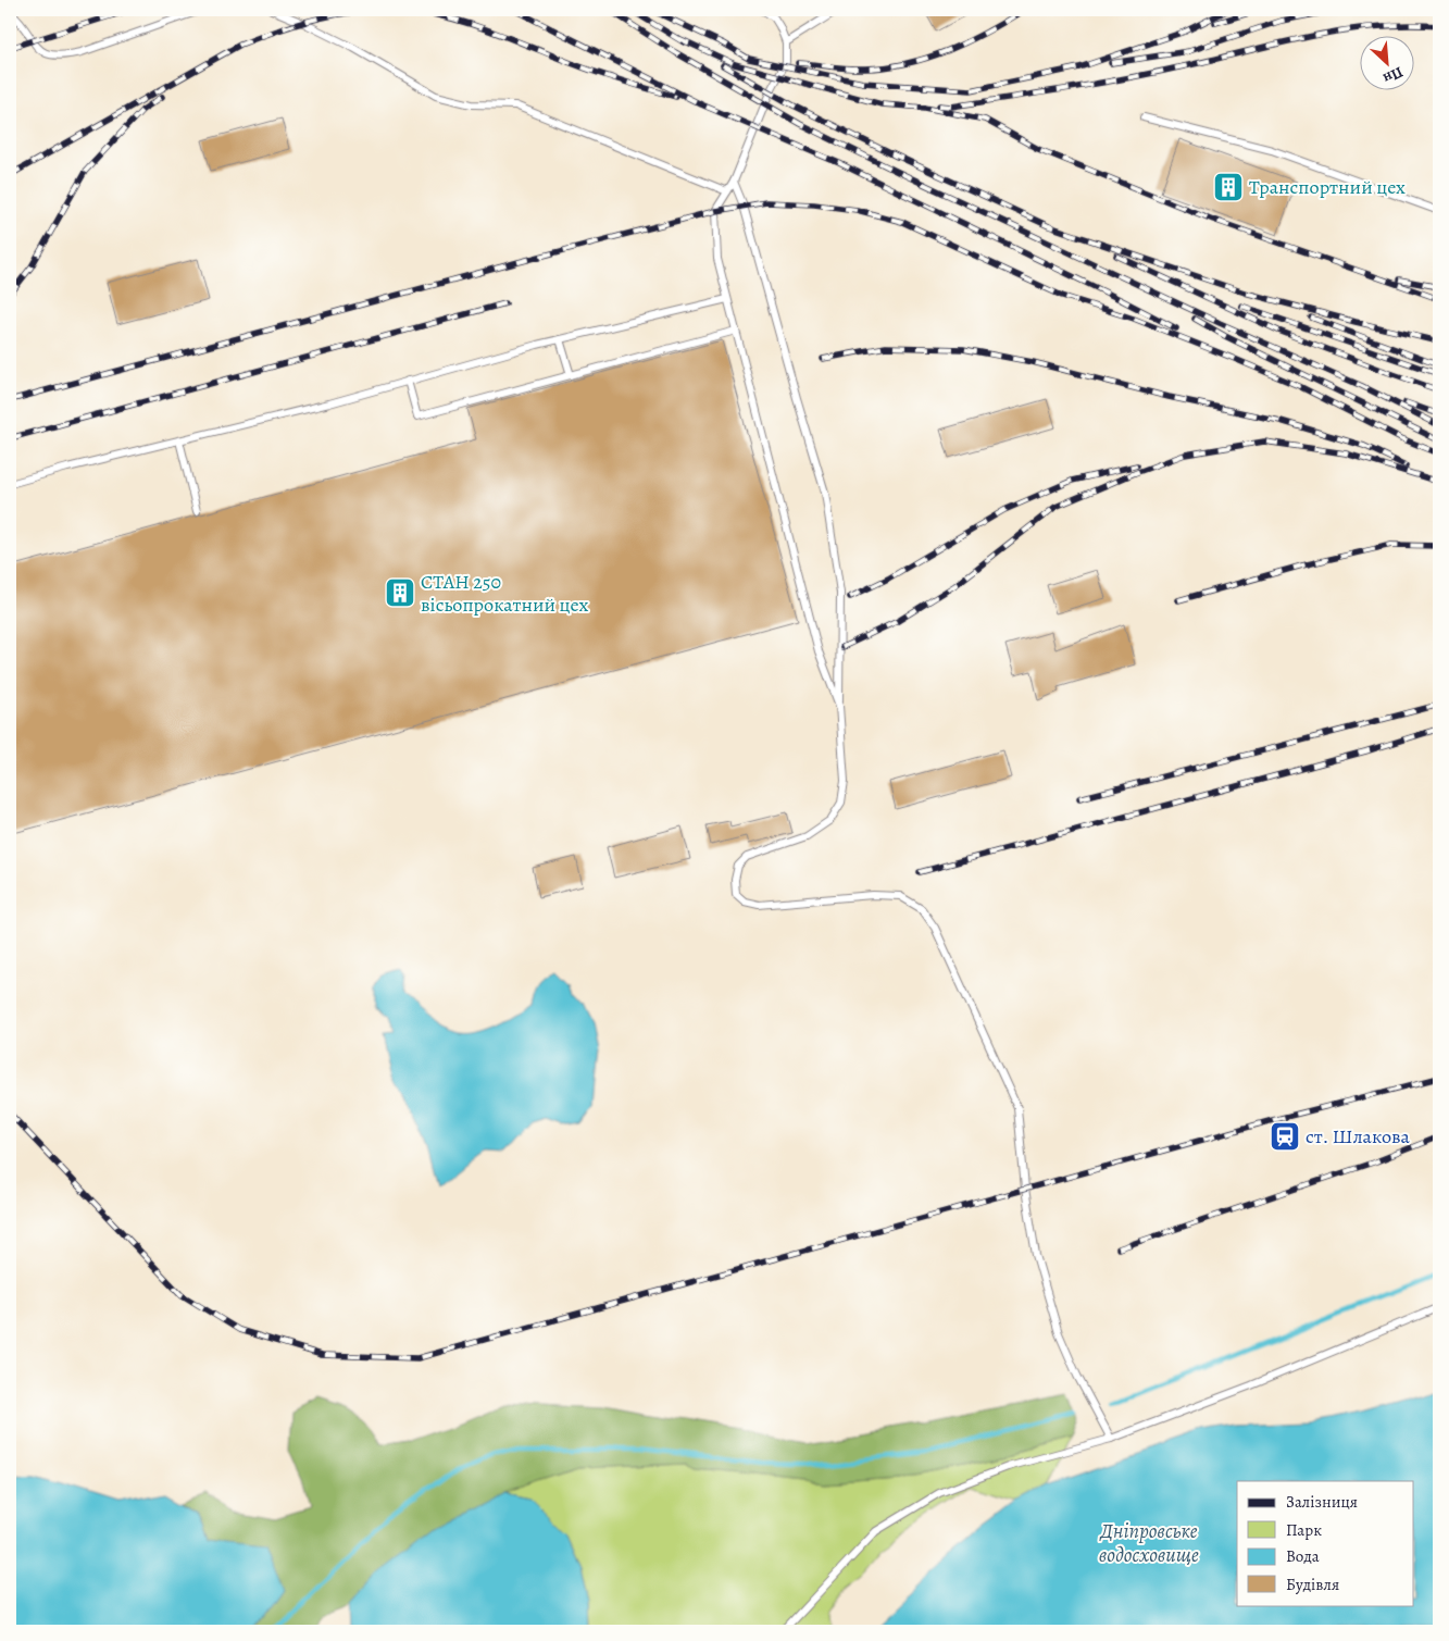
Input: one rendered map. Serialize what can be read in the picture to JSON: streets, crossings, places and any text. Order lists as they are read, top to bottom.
{
  "water": ["Дніпровське водосховище"],
  "places": {
    "building": ["Транспортний цех", "СТАН 250 вісьопрокатний цех"],
    "station": ["ст. Шлакова"]
  },
  "legend": [
    "Залізниця",
    "Парк",
    "Вода",
    "Будівля"
  ],
  "north": "bottom right"
}
